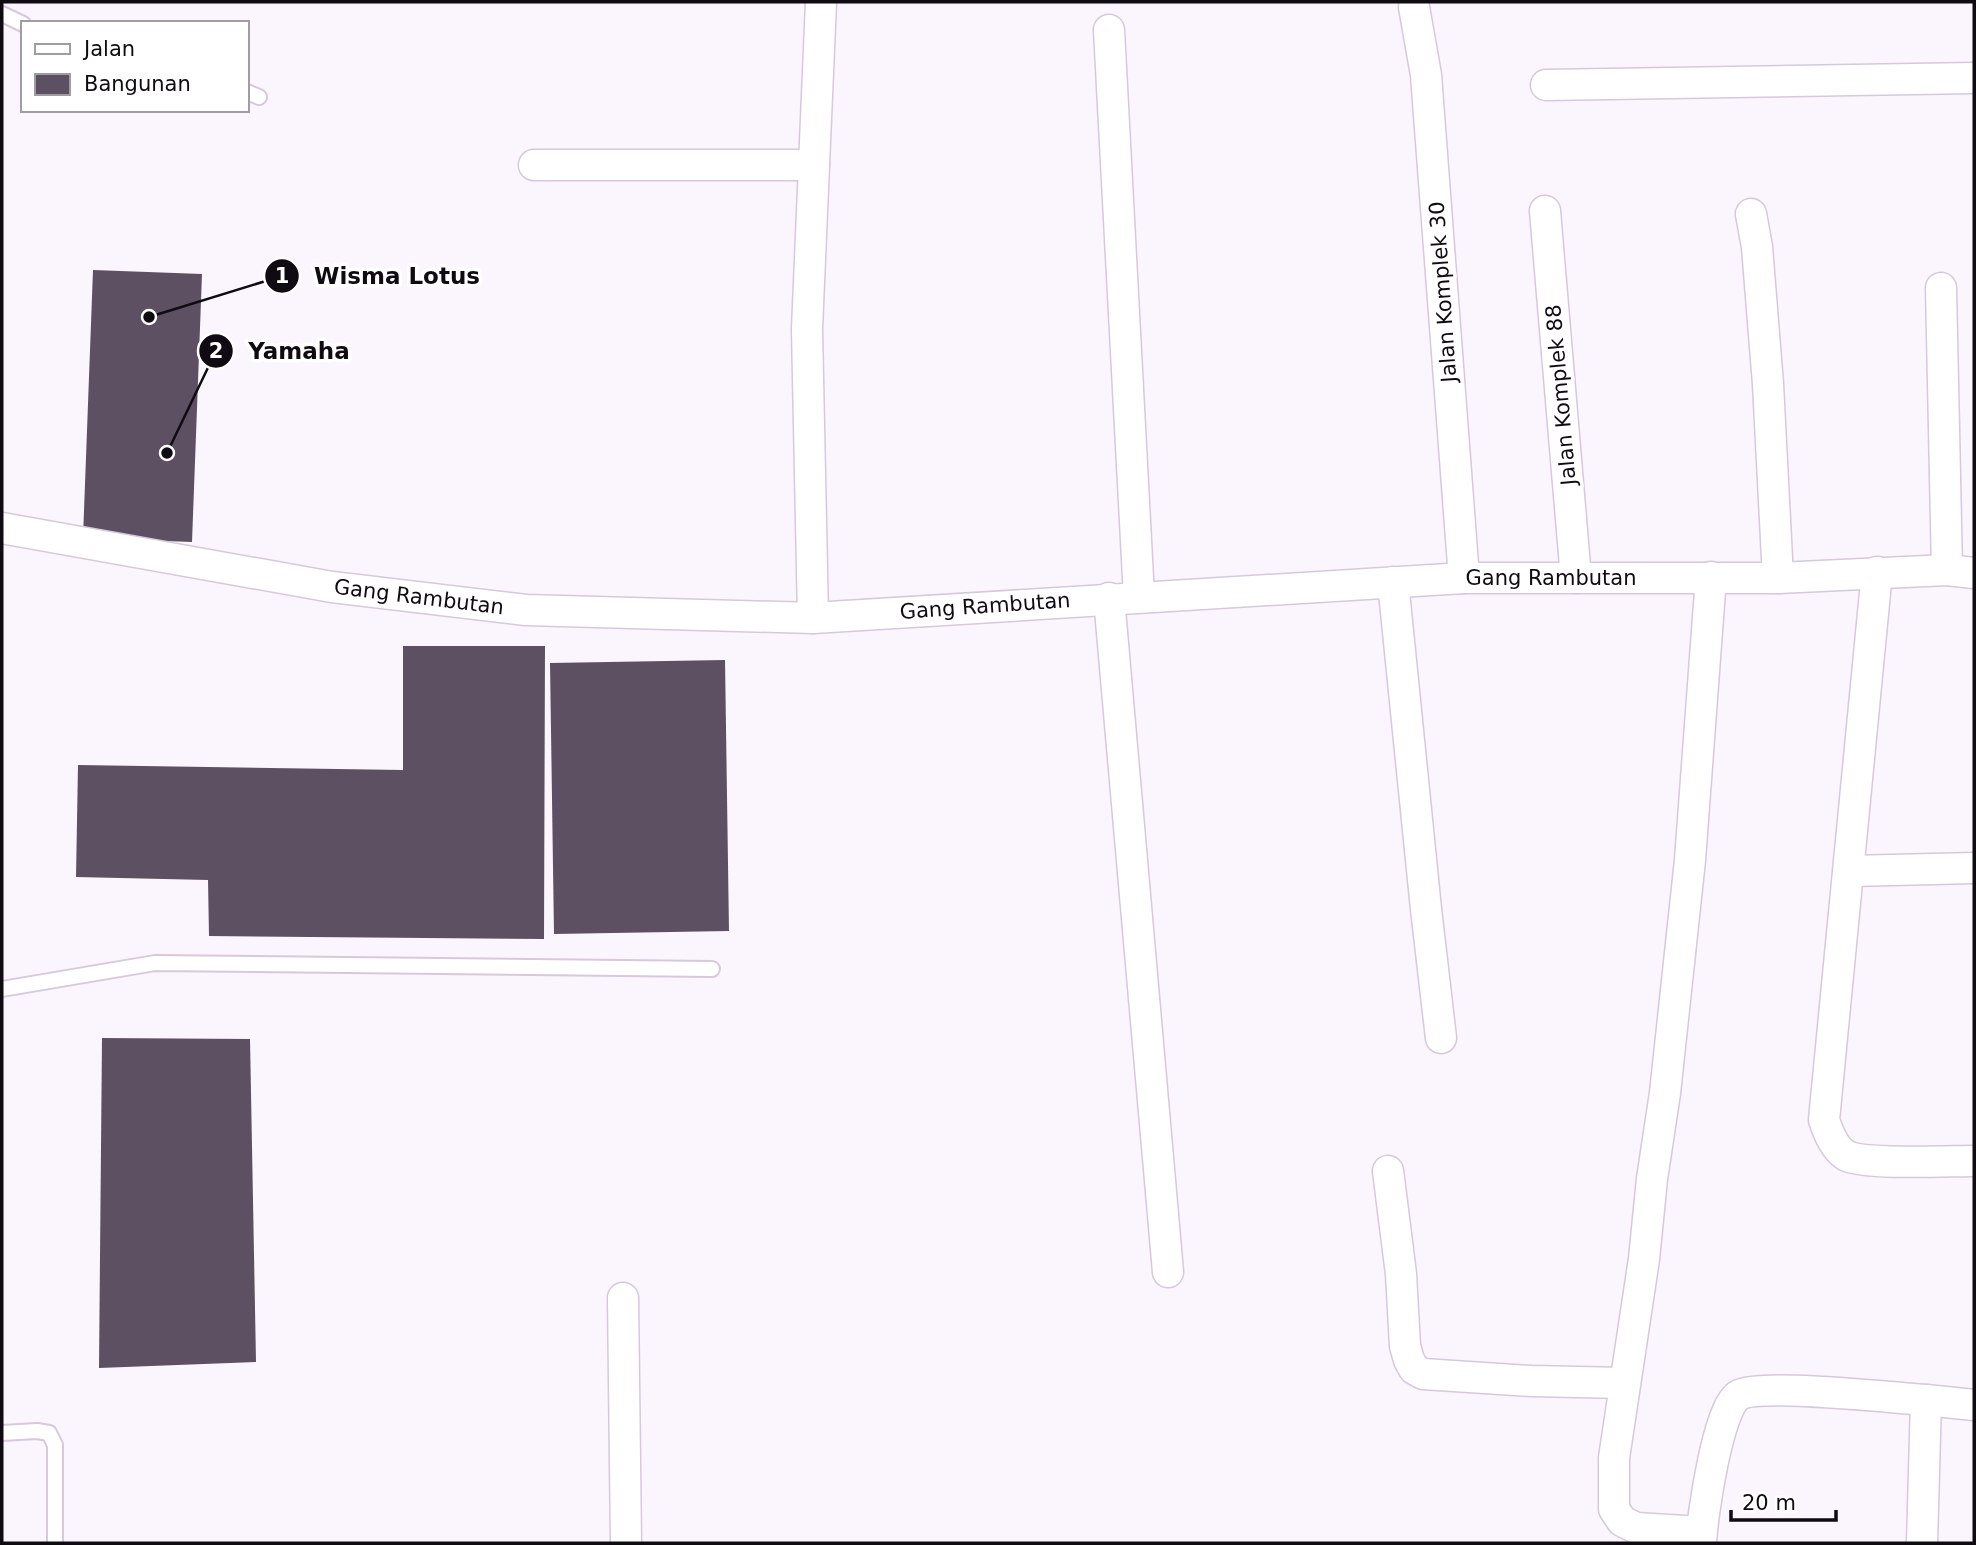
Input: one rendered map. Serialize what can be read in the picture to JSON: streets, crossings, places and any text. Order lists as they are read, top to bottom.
{
  "streets": {
    "street": ["Jalan Komplek 30", "Jalan Komplek 88", "Gang Rambutan"]
  },
  "crossings": [
    ["Jalan Komplek 30", "Gang Rambutan"],
    ["Jalan Komplek 88", "Gang Rambutan"]
  ],
  "places": ["Wisma Lotus", "Yamaha"],
  "legend": ["Jalan", "Bangunan"],
  "scale_bar": "20 m"
}
